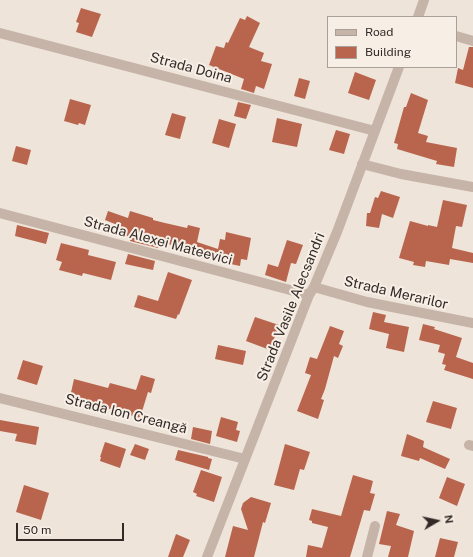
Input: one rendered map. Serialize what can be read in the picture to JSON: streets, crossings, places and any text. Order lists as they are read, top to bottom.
{
  "streets": {
    "street": [
      "Strada Doina",
      "Strada Alexei Mateevici",
      "Strada Merarilor",
      "Strada Vasile Alecsandri",
      "Strada Ion Creangă"
    ]
  },
  "crossings": [
    ["Strada Doina", "Strada Vasile Alecsandri"],
    ["Strada Alexei Mateevici", "Strada Merarilor"],
    ["Strada Alexei Mateevici", "Strada Vasile Alecsandri"],
    ["Strada Merarilor", "Strada Vasile Alecsandri"],
    ["Strada Vasile Alecsandri", "Strada Ion Creangă"]
  ],
  "legend": ["Road", "Building"],
  "scale_bar": "50 m",
  "north": "right"
}
